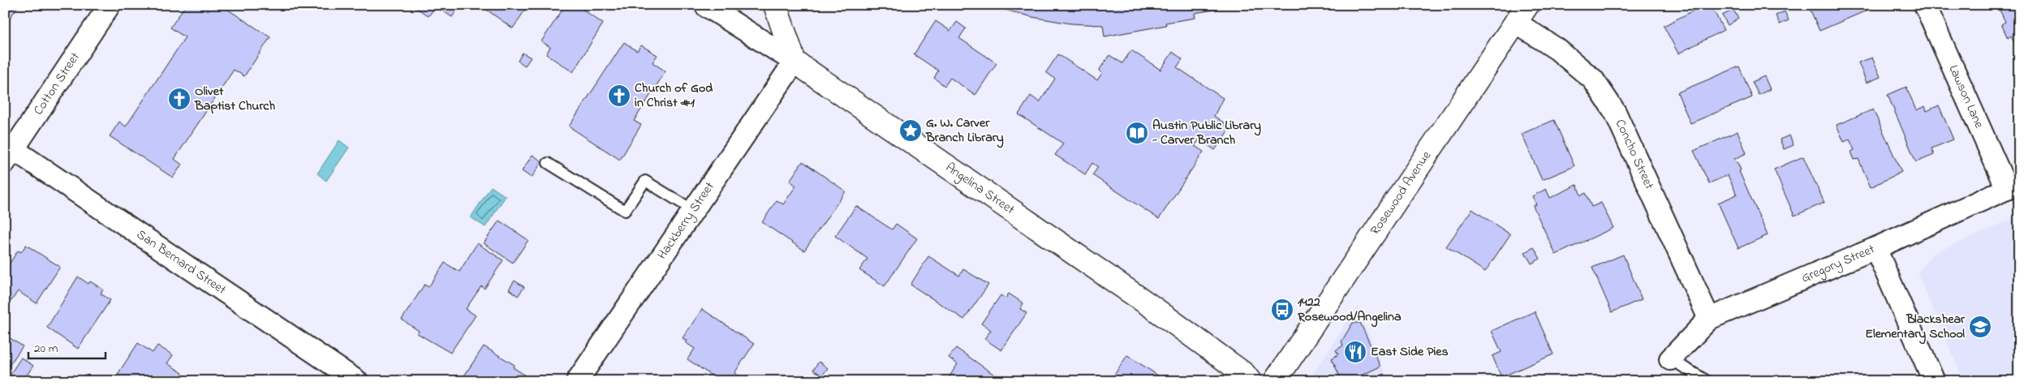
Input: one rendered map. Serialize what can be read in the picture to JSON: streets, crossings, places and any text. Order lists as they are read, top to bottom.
{
  "streets": {
    "street": [
      "Cotton Street",
      "Lawson Lane",
      "Concho Street",
      "Angelina Street",
      "Rosewood Avenue",
      "Hackberry Street",
      "San Bernard Street",
      "Gregory Street"
    ]
  },
  "crossings": [
    ["Cotton Street", "San Bernard Street"],
    ["Lawson Lane", "Gregory Street"],
    ["Concho Street", "Rosewood Avenue"],
    ["Concho Street", "Gregory Street"],
    ["Angelina Street", "Hackberry Street"]
  ],
  "places": {
    "church": ["Church of God in Christ #1", "Olivet Baptist Church"],
    "place": ["G. W. Carver Branch Library"],
    "library": ["Austin Public Library - Carver Branch"],
    "bus stop": ["1422 Rosewood/Angelina"],
    "school or university": ["Blackshear Elementary School"],
    "restaurant": ["East Side Pies"]
  },
  "scale_bar": "20 m"
}
